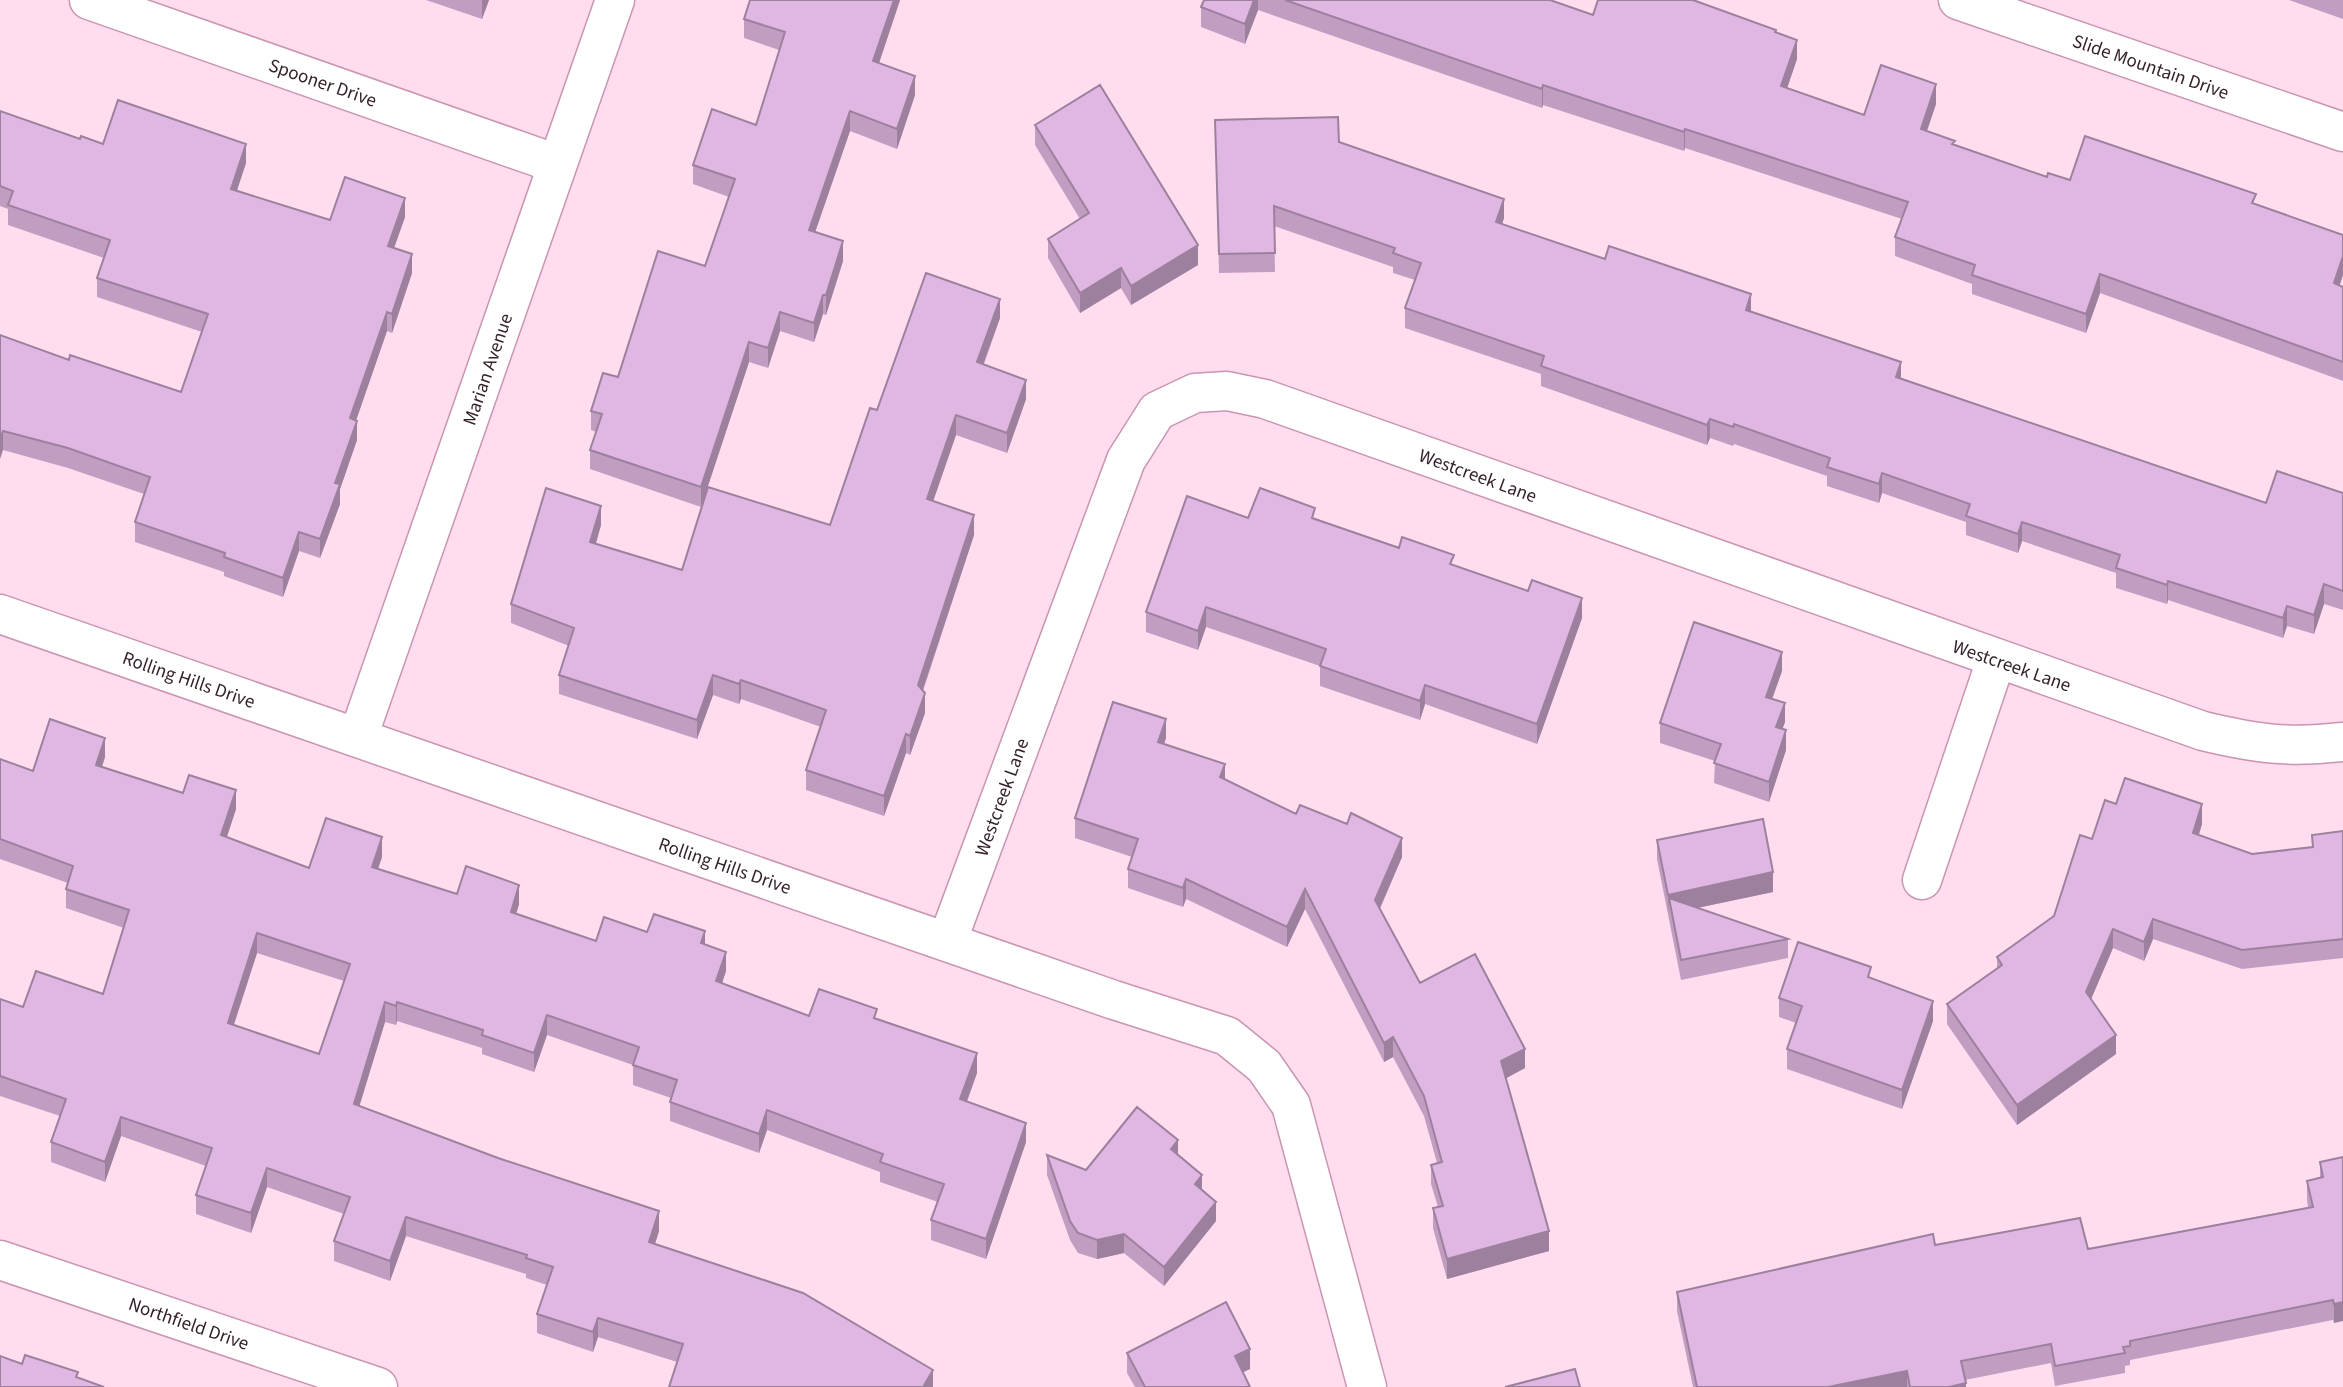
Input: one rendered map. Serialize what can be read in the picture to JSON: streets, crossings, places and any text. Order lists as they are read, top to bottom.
{
  "streets": {
    "street": [
      "Slide Mountain Drive",
      "Spooner Drive",
      "Marian Avenue",
      "Westcreek Lane",
      "Rolling Hills Drive",
      "Northfield Drive"
    ]
  },
  "crossings": [
    ["Spooner Drive", "Marian Avenue"],
    ["Marian Avenue", "Rolling Hills Drive"],
    ["Westcreek Lane", "Rolling Hills Drive"]
  ]
}
